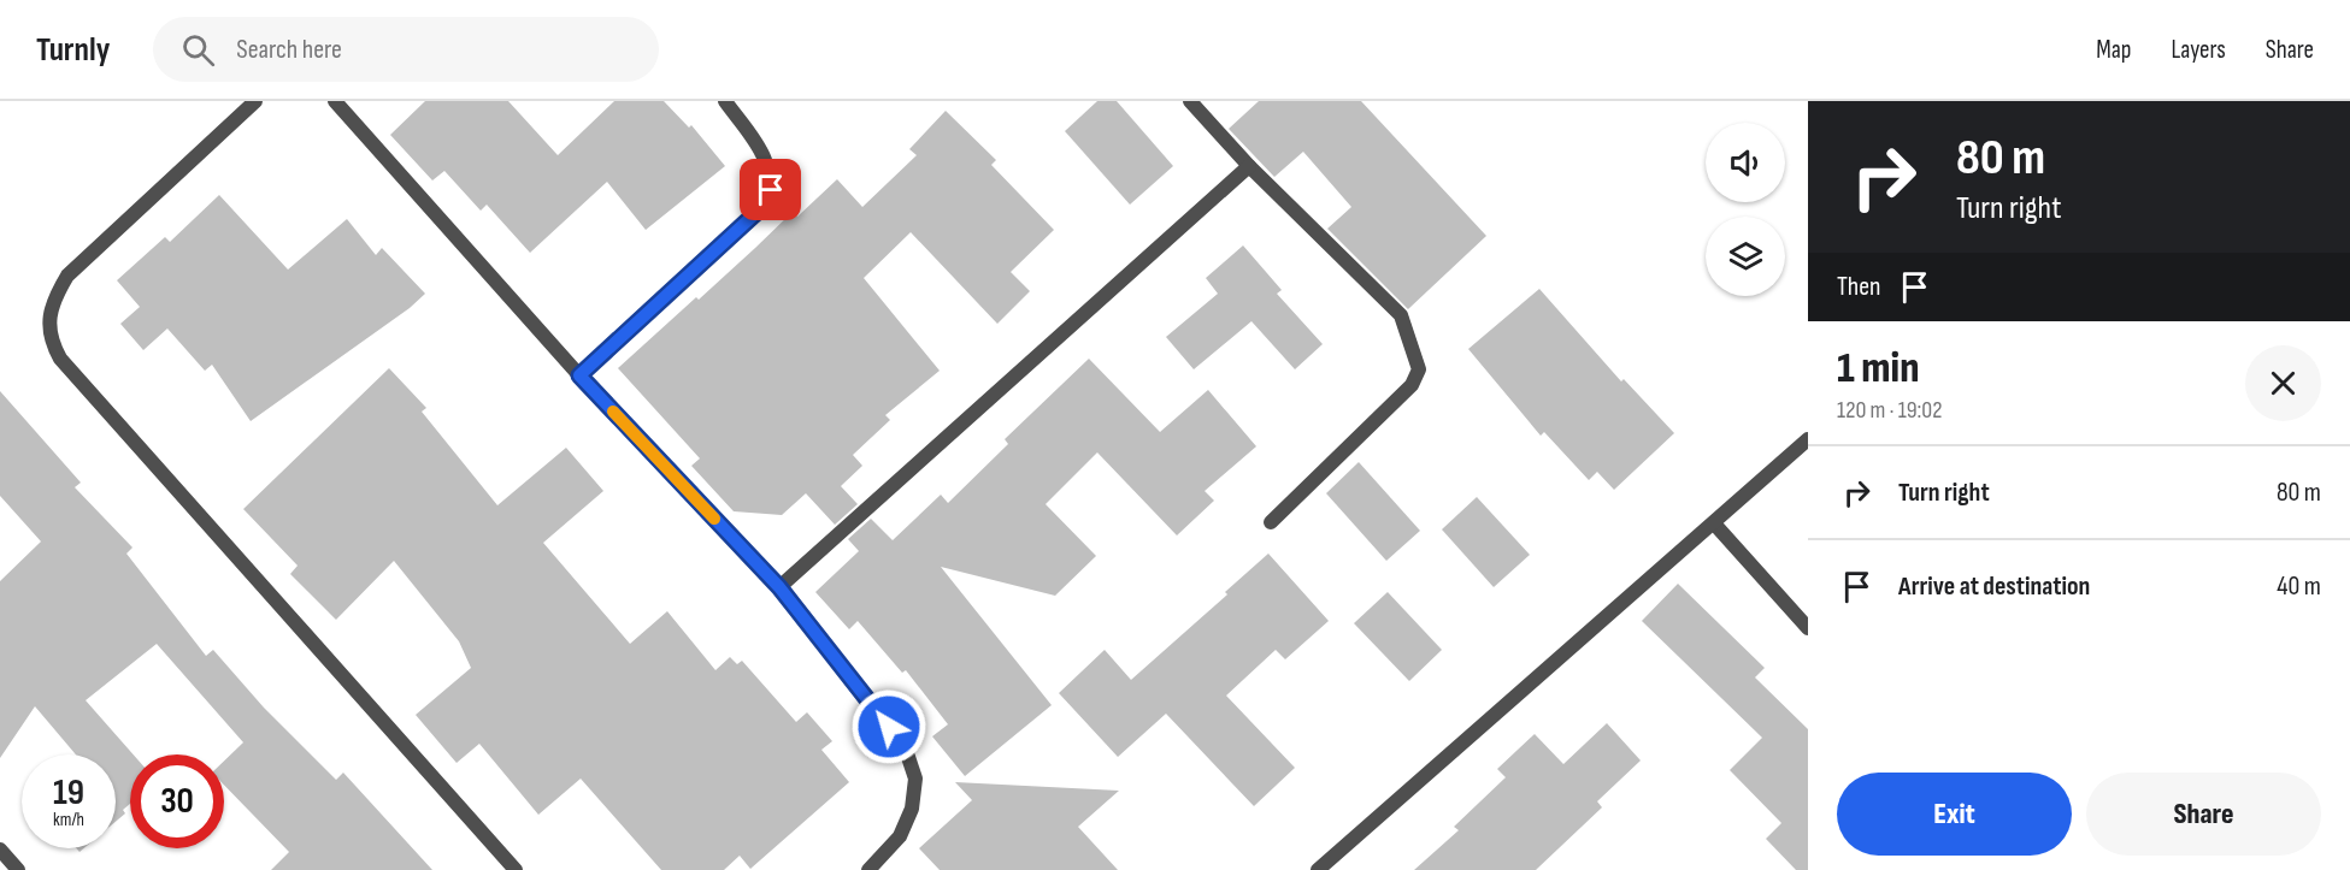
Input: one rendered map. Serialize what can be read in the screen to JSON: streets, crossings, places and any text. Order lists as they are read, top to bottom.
{
  "page": {
    "header": "Turnly",
    "search": "Search here",
    "nav": ["Map", "Layers", "Share"],
    "turn": ["80 m", "Turn right"],
    "then": "Then",
    "heading": ["1 min", "120 m · 19:02"],
    "list": [
      {
        "name": "Turn right",
        "value": "80 m"
      },
      {
        "name": "Arrive at destination",
        "value": "40 m"
      }
    ],
    "speed": "19 km/h",
    "limit": "30",
    "buttons": ["Exit", "Share"]
  }
}
